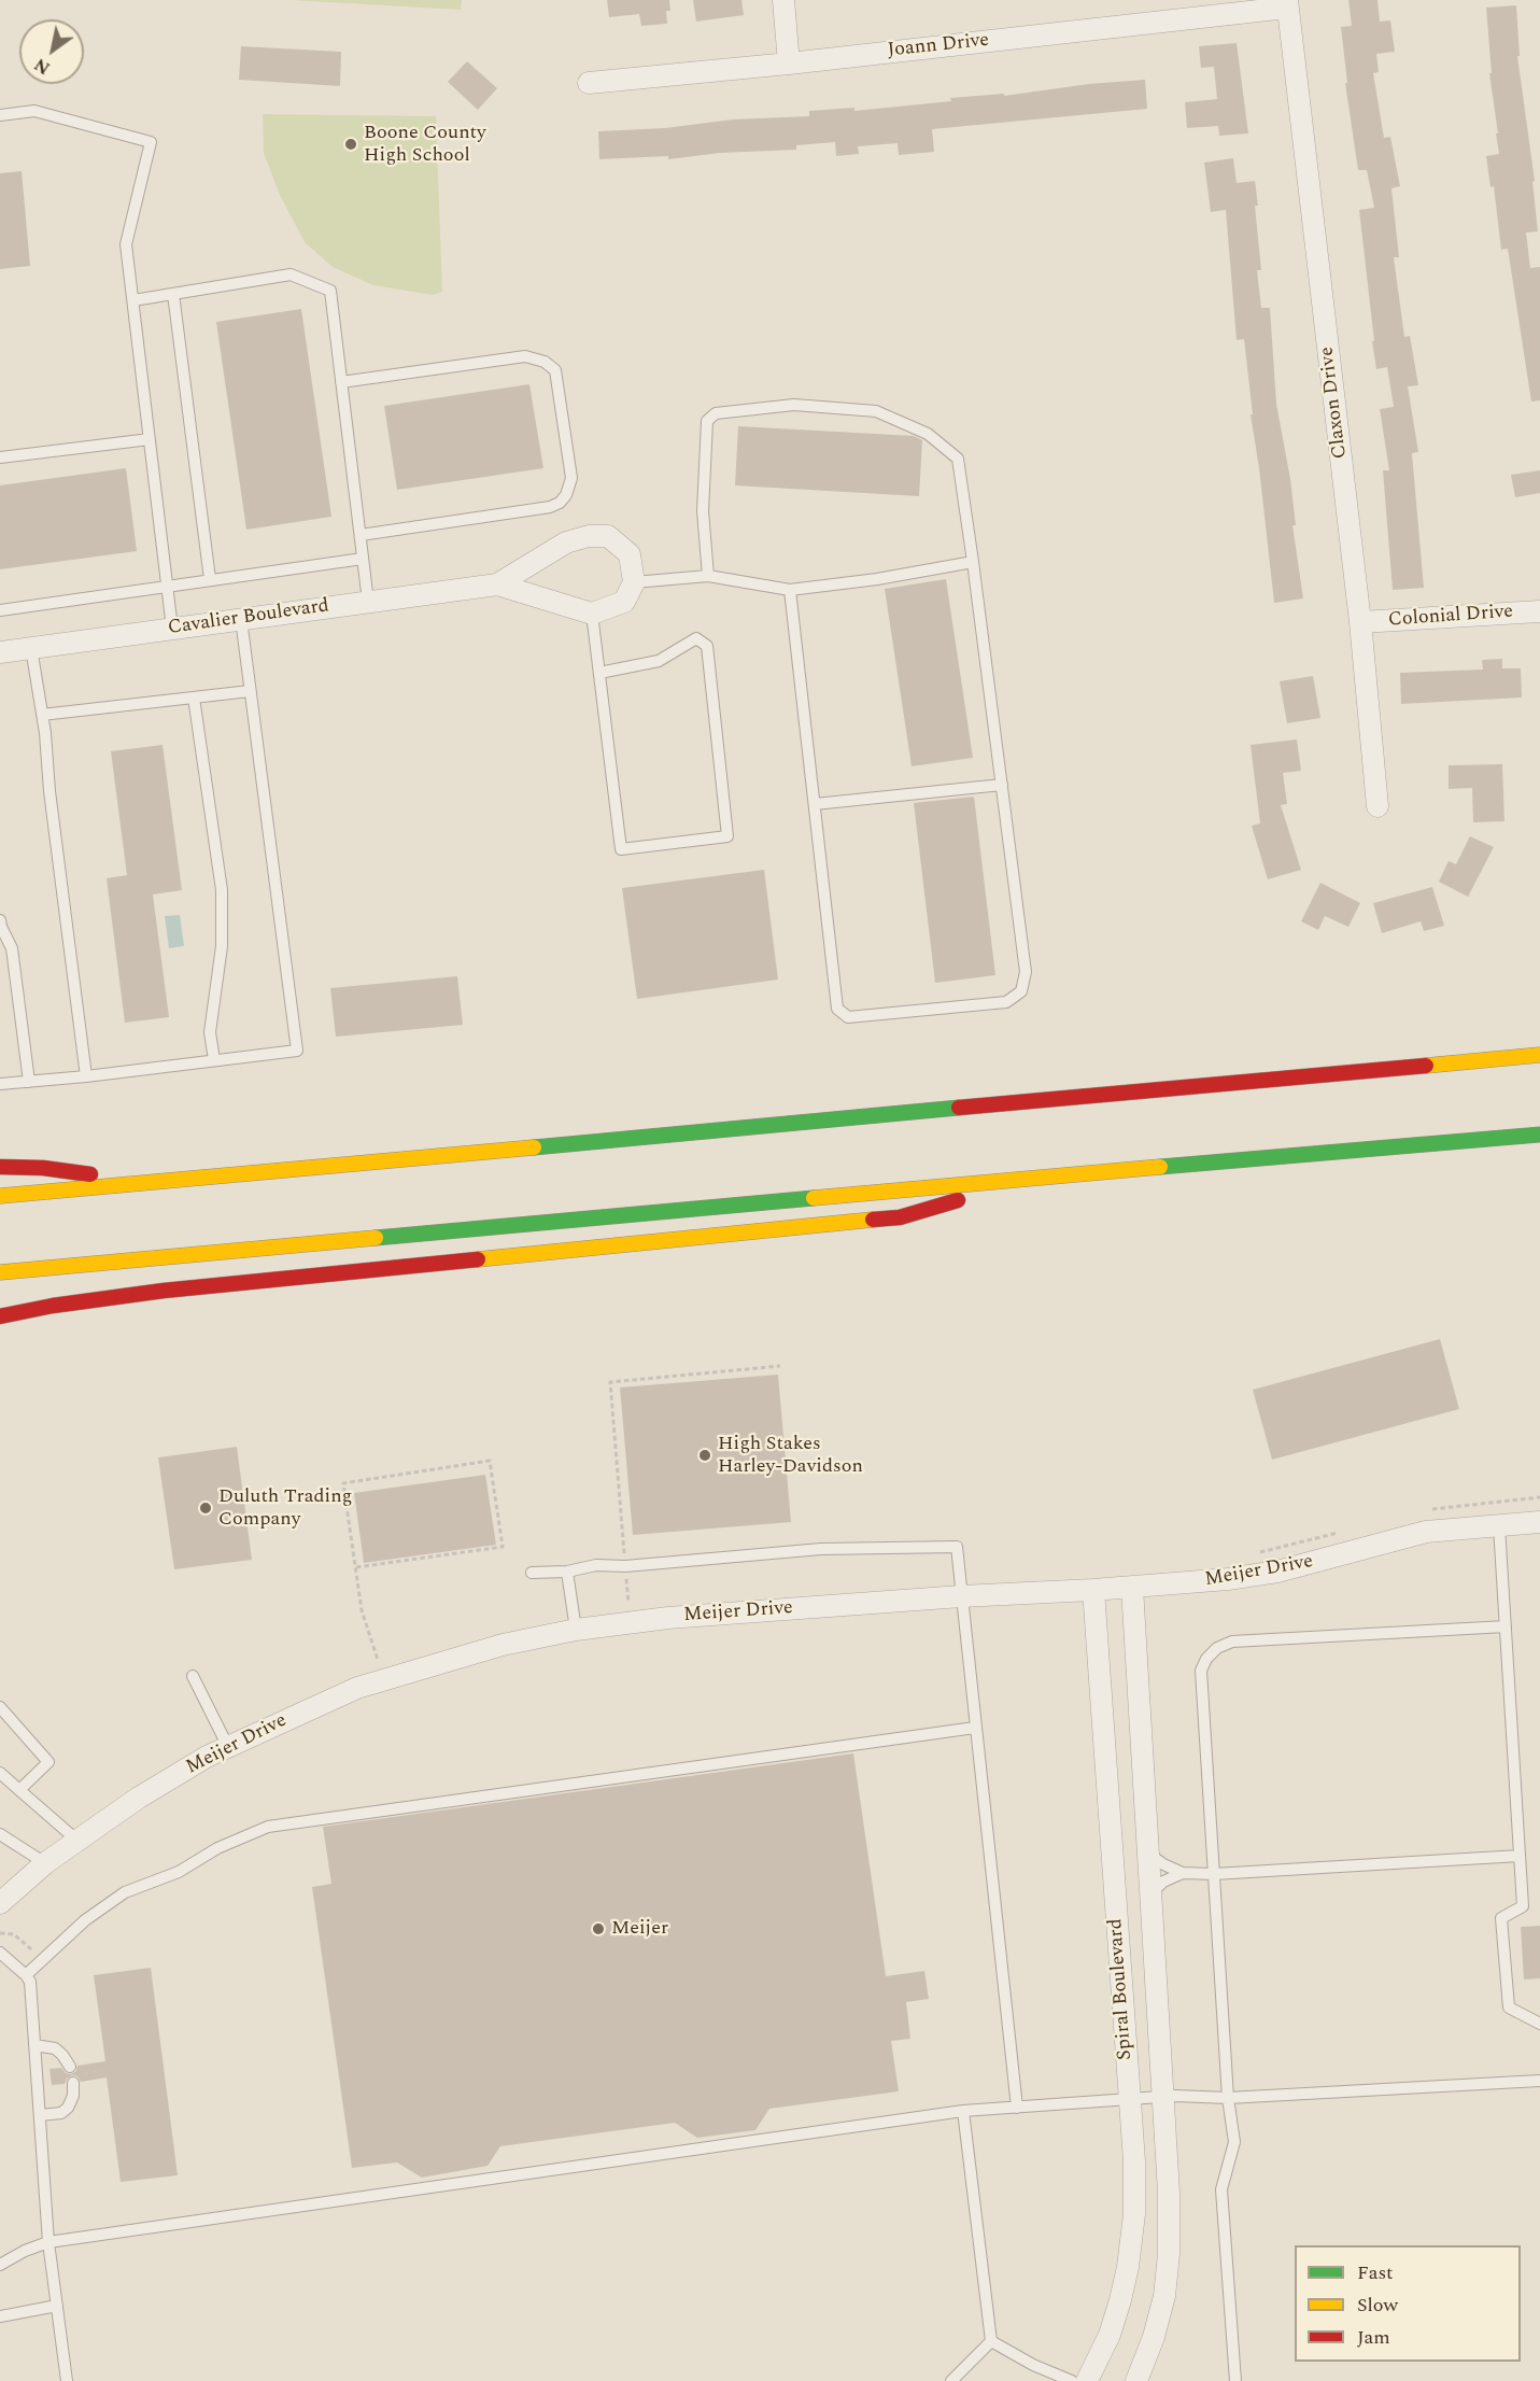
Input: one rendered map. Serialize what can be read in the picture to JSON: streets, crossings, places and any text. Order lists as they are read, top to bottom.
{
  "streets": {
    "street": [
      "Joann Drive",
      "Claxon Drive",
      "Colonial Drive",
      "Cavalier Boulevard",
      "Meijer Drive",
      "Spiral Boulevard"
    ]
  },
  "crossings": [
    ["Joann Drive", "Claxon Drive"],
    ["Claxon Drive", "Colonial Drive"],
    ["Meijer Drive", "Spiral Boulevard"]
  ],
  "places": [
    "Boone County High School",
    "High Stakes Harley-Davidson",
    "Duluth Trading Company",
    "Meijer"
  ],
  "legend": ["Fast", "Slow", "Jam"],
  "north": "bottom left"
}
